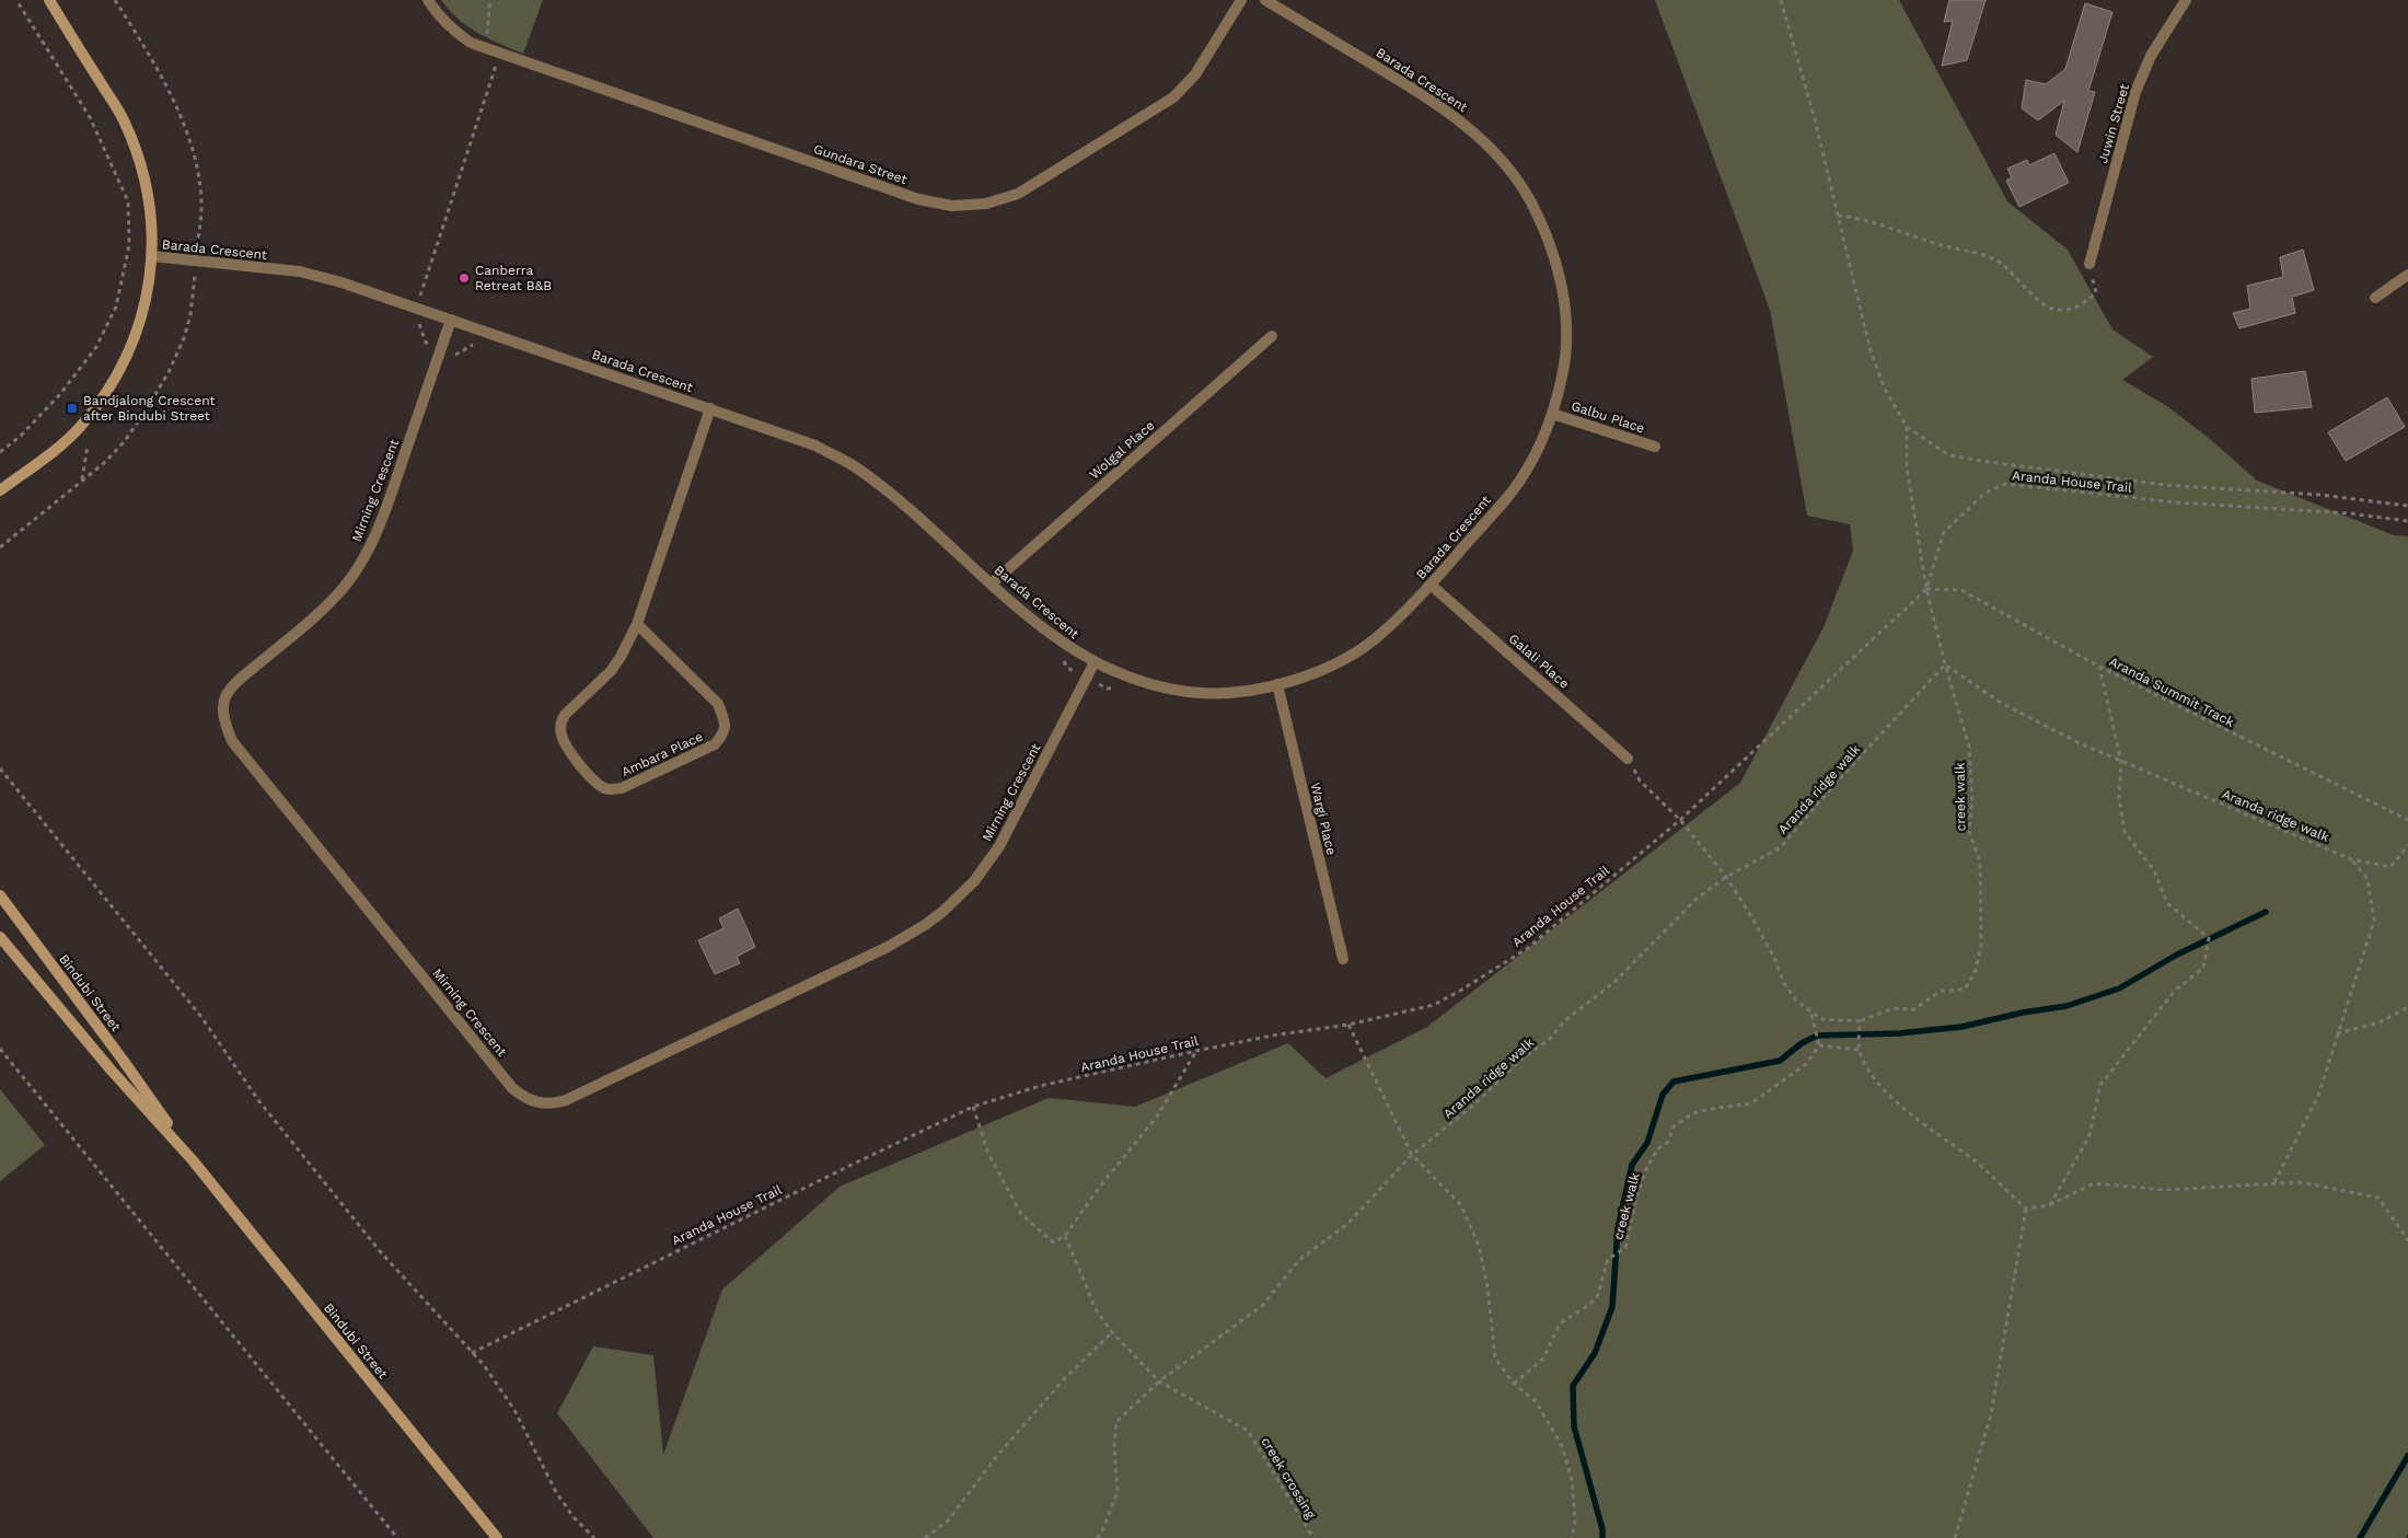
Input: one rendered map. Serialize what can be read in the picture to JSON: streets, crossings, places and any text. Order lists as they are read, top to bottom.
{
  "streets": {
    "main road": ["Bindubi Street"],
    "street": [
      "Barada Crescent",
      "Juwin Street",
      "Gundara Street",
      "Galbu Place",
      "Wolgal Place",
      "Mirning Crescent",
      "Galali Place",
      "Ambara Place",
      "Wargi Place"
    ],
    "path": [
      "Aranda House Trail",
      "Aranda Summit Track",
      "Aranda ridge walk",
      "creek walk",
      "creek crossing"
    ]
  },
  "crossings": [
    ["Barada Crescent", "Galbu Place"],
    ["Barada Crescent", "Wolgal Place"],
    ["Barada Crescent", "Mirning Crescent"],
    ["Barada Crescent", "Galali Place"],
    ["Barada Crescent", "Ambara Place"],
    ["Barada Crescent", "Wargi Place"],
    ["Aranda House Trail", "Aranda Summit Track"],
    ["Aranda House Trail", "creek walk"],
    ["Aranda Summit Track", "creek walk"],
    ["Aranda ridge walk", "creek walk"],
    ["Aranda ridge walk", "creek crossing"]
  ],
  "places": {
    "other": ["Canberra Retreat B&B"],
    "transit": ["Bandjalong Crescent after Bindubi Street"]
  }
}
